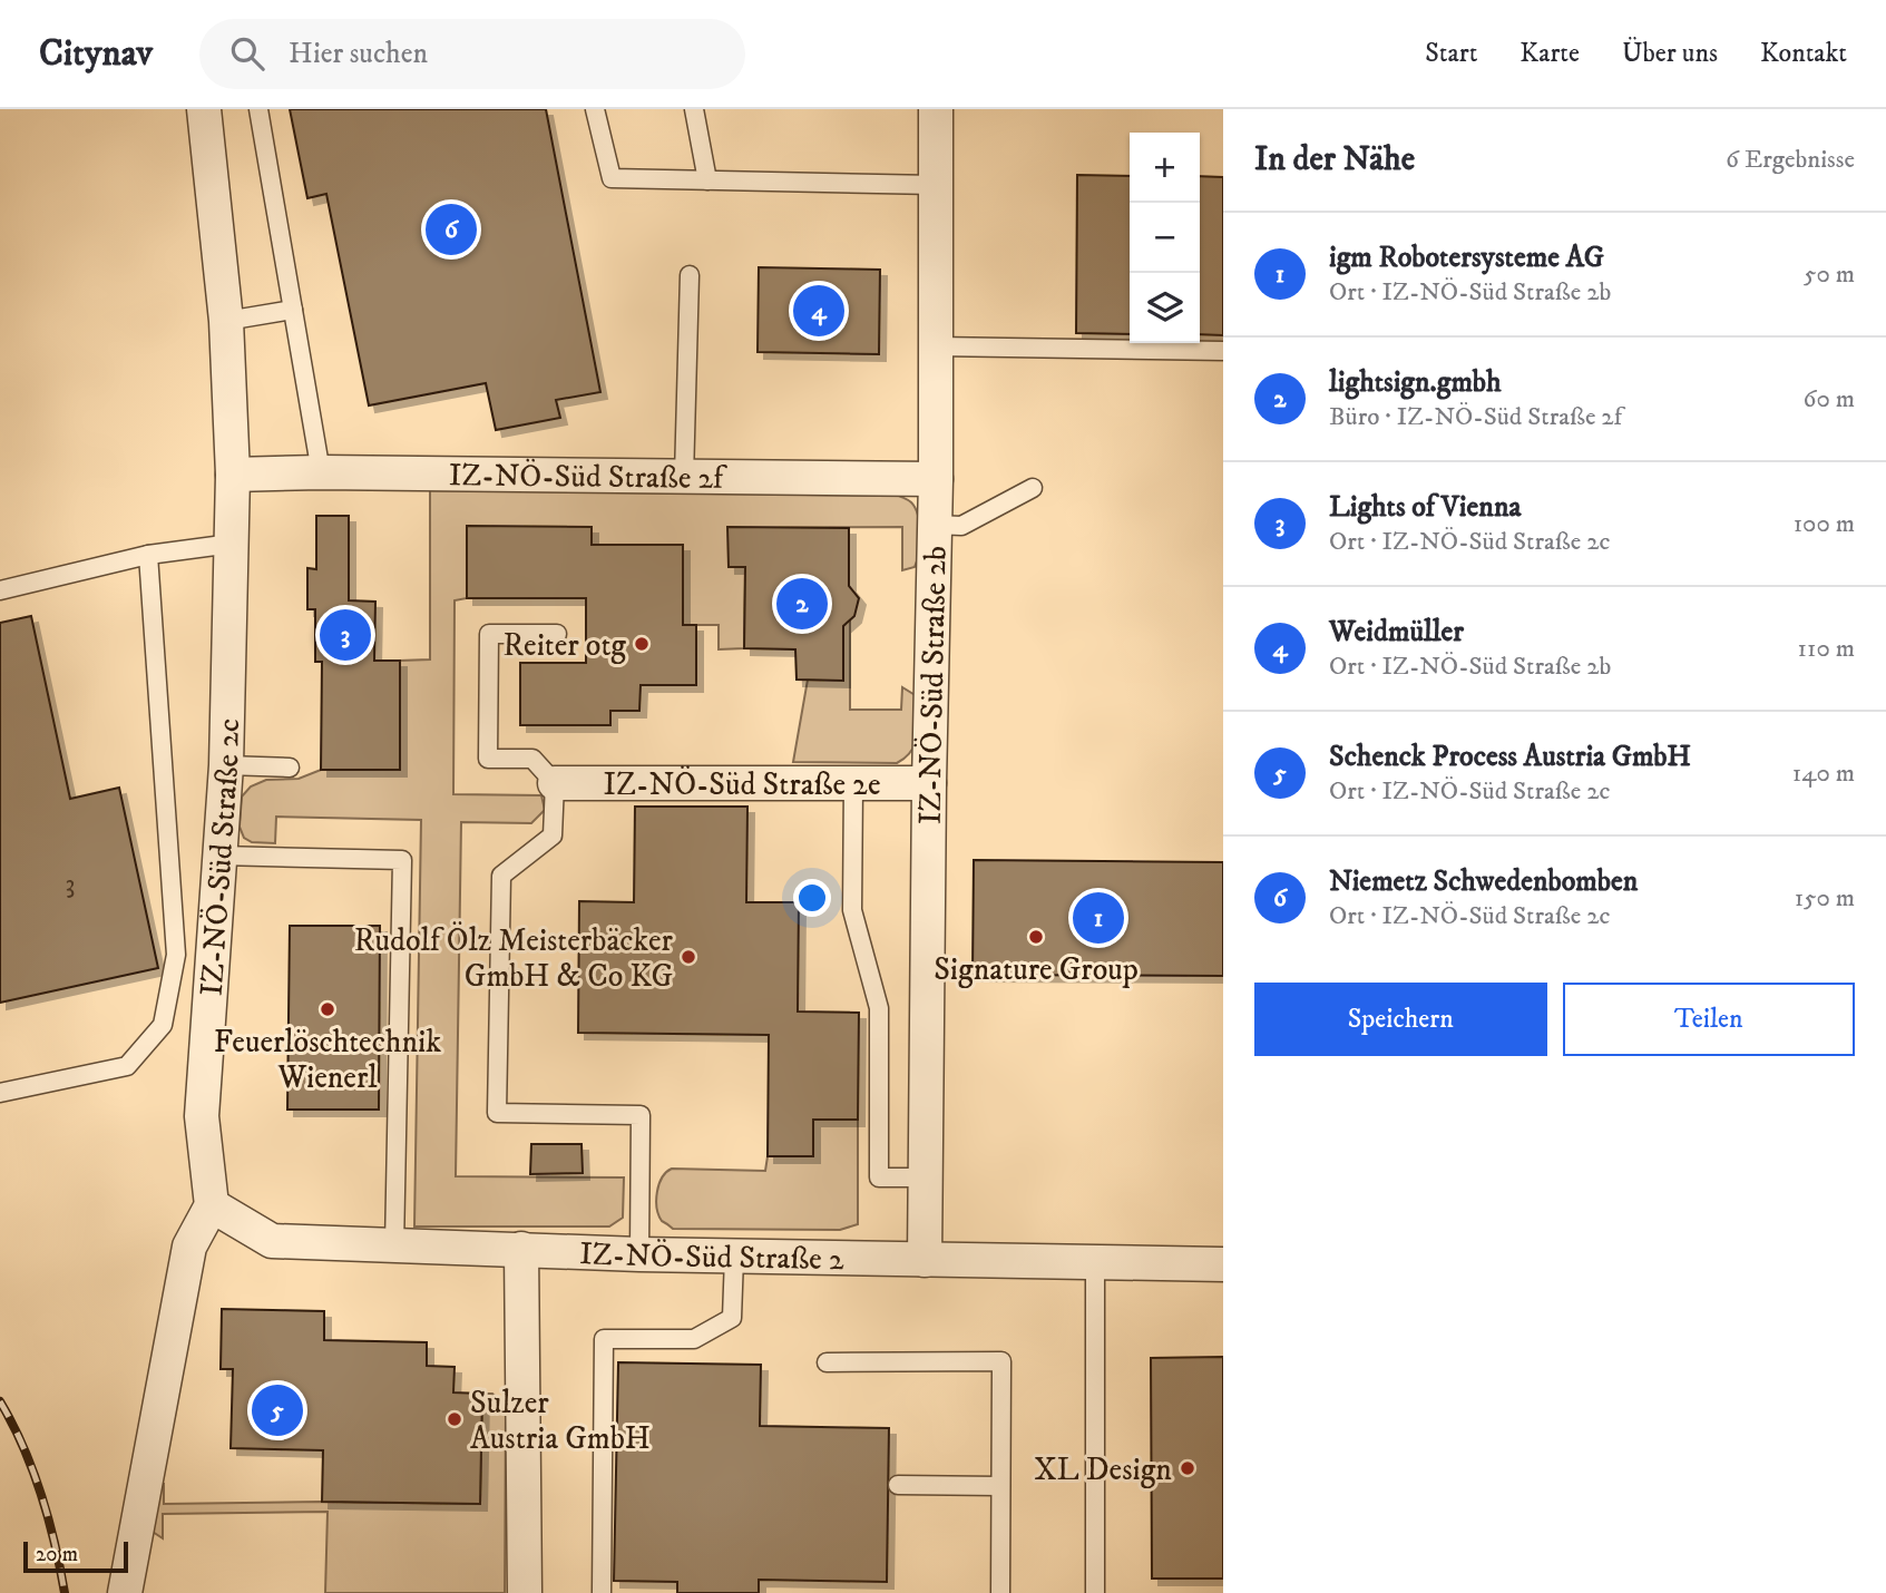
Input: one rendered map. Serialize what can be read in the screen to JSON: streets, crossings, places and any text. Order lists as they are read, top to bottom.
{
  "streets": {
    "street": [
      "IZ-NÖ-Süd Straße 2f",
      "IZ-NÖ-Süd Straße 2b",
      "IZ-NÖ-Süd Straße 2e",
      "IZ-NÖ-Süd Straße 2c",
      "IZ-NÖ-Süd Straße 2"
    ]
  },
  "crossings": [
    ["IZ-NÖ-Süd Straße 2f", "IZ-NÖ-Süd Straße 2b"],
    ["IZ-NÖ-Süd Straße 2f", "IZ-NÖ-Süd Straße 2c"],
    ["IZ-NÖ-Süd Straße 2b", "IZ-NÖ-Süd Straße 2e"],
    ["IZ-NÖ-Süd Straße 2b", "IZ-NÖ-Süd Straße 2"],
    ["IZ-NÖ-Süd Straße 2c", "IZ-NÖ-Süd Straße 2"]
  ],
  "places": [
    "Reiter otg",
    "Signature Group",
    "Rudolf Ölz Meisterbäcker GmbH & Co KG",
    "Feuerlöschtechnik Wienerl",
    "Sulzer Austria GmbH",
    "XL Design"
  ],
  "house_numbers": ["3"],
  "scale_bar": "20 m",
  "page": {
    "header": "Citynav",
    "search": "Hier suchen",
    "nav": [
      "Start",
      "Karte",
      "Über uns",
      "Kontakt"
    ],
    "heading": ["In der Nähe", "6 Ergebnisse"],
    "map_buttons": ["+", "−"],
    "pins": [
      "6",
      "4",
      "2",
      "3",
      "1",
      "5"
    ],
    "list": [
      {
        "mark": "1",
        "name": "igm Robotersysteme AG",
        "note": "Ort · IZ-NÖ-Süd Straße 2b",
        "value": "50 m"
      },
      {
        "mark": "2",
        "name": "lightsign.gmbh",
        "note": "Büro · IZ-NÖ-Süd Straße 2f",
        "value": "60 m"
      },
      {
        "mark": "3",
        "name": "Lights of Vienna",
        "note": "Ort · IZ-NÖ-Süd Straße 2c",
        "value": "100 m"
      },
      {
        "mark": "4",
        "name": "Weidmüller",
        "note": "Ort · IZ-NÖ-Süd Straße 2b",
        "value": "110 m"
      },
      {
        "mark": "5",
        "name": "Schenck Process Austria GmbH",
        "note": "Ort · IZ-NÖ-Süd Straße 2c",
        "value": "140 m"
      },
      {
        "mark": "6",
        "name": "Niemetz Schwedenbomben",
        "note": "Ort · IZ-NÖ-Süd Straße 2c",
        "value": "150 m"
      }
    ],
    "buttons": ["Speichern", "Teilen"],
    "scale": "20 m"
  }
}
